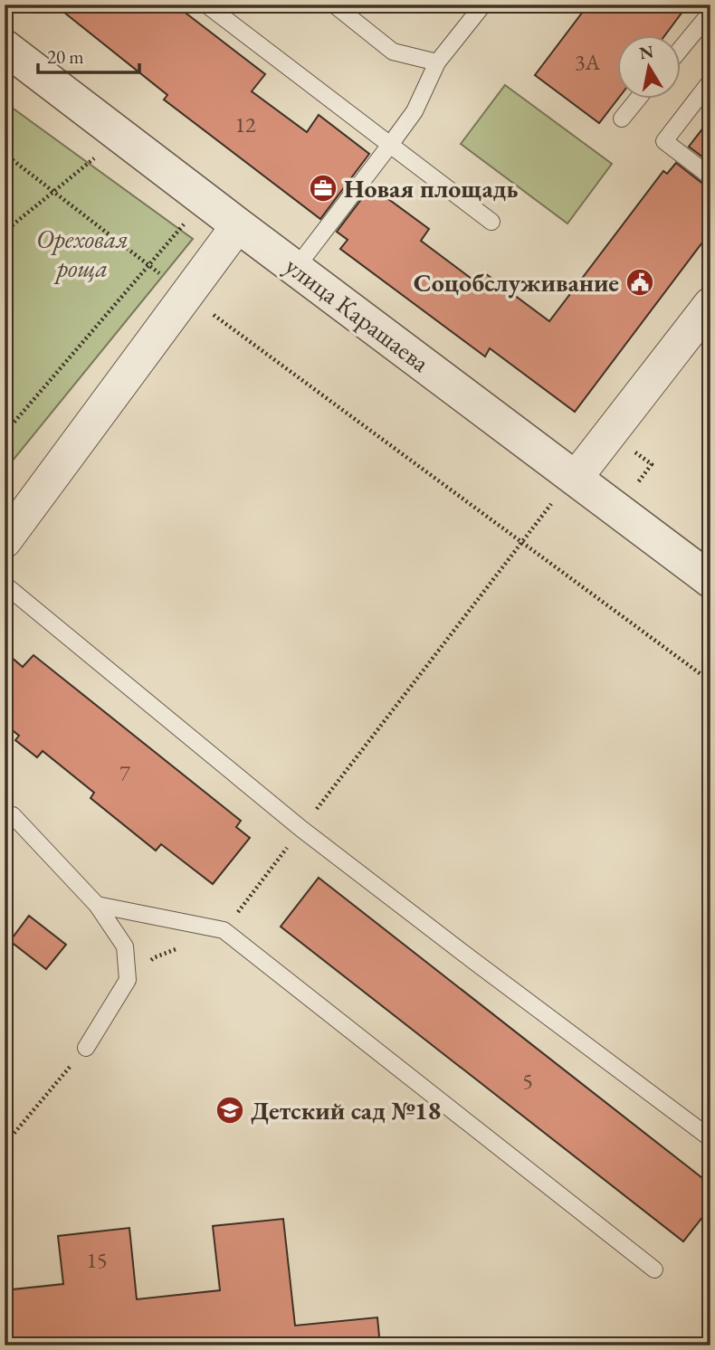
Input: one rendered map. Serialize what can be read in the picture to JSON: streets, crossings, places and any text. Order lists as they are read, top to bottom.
{
  "streets": {
    "street": ["улица Карашаева"]
  },
  "parks": ["Ореховая роща"],
  "places": {
    "office": ["Новая площадь"],
    "public building": ["Соцобслуживание"],
    "school or university": ["Детский сад №18"]
  },
  "house_numbers": [
    "3А",
    "12",
    "7",
    "5",
    "15"
  ],
  "scale_bar": "20 m",
  "north": "top"
}
